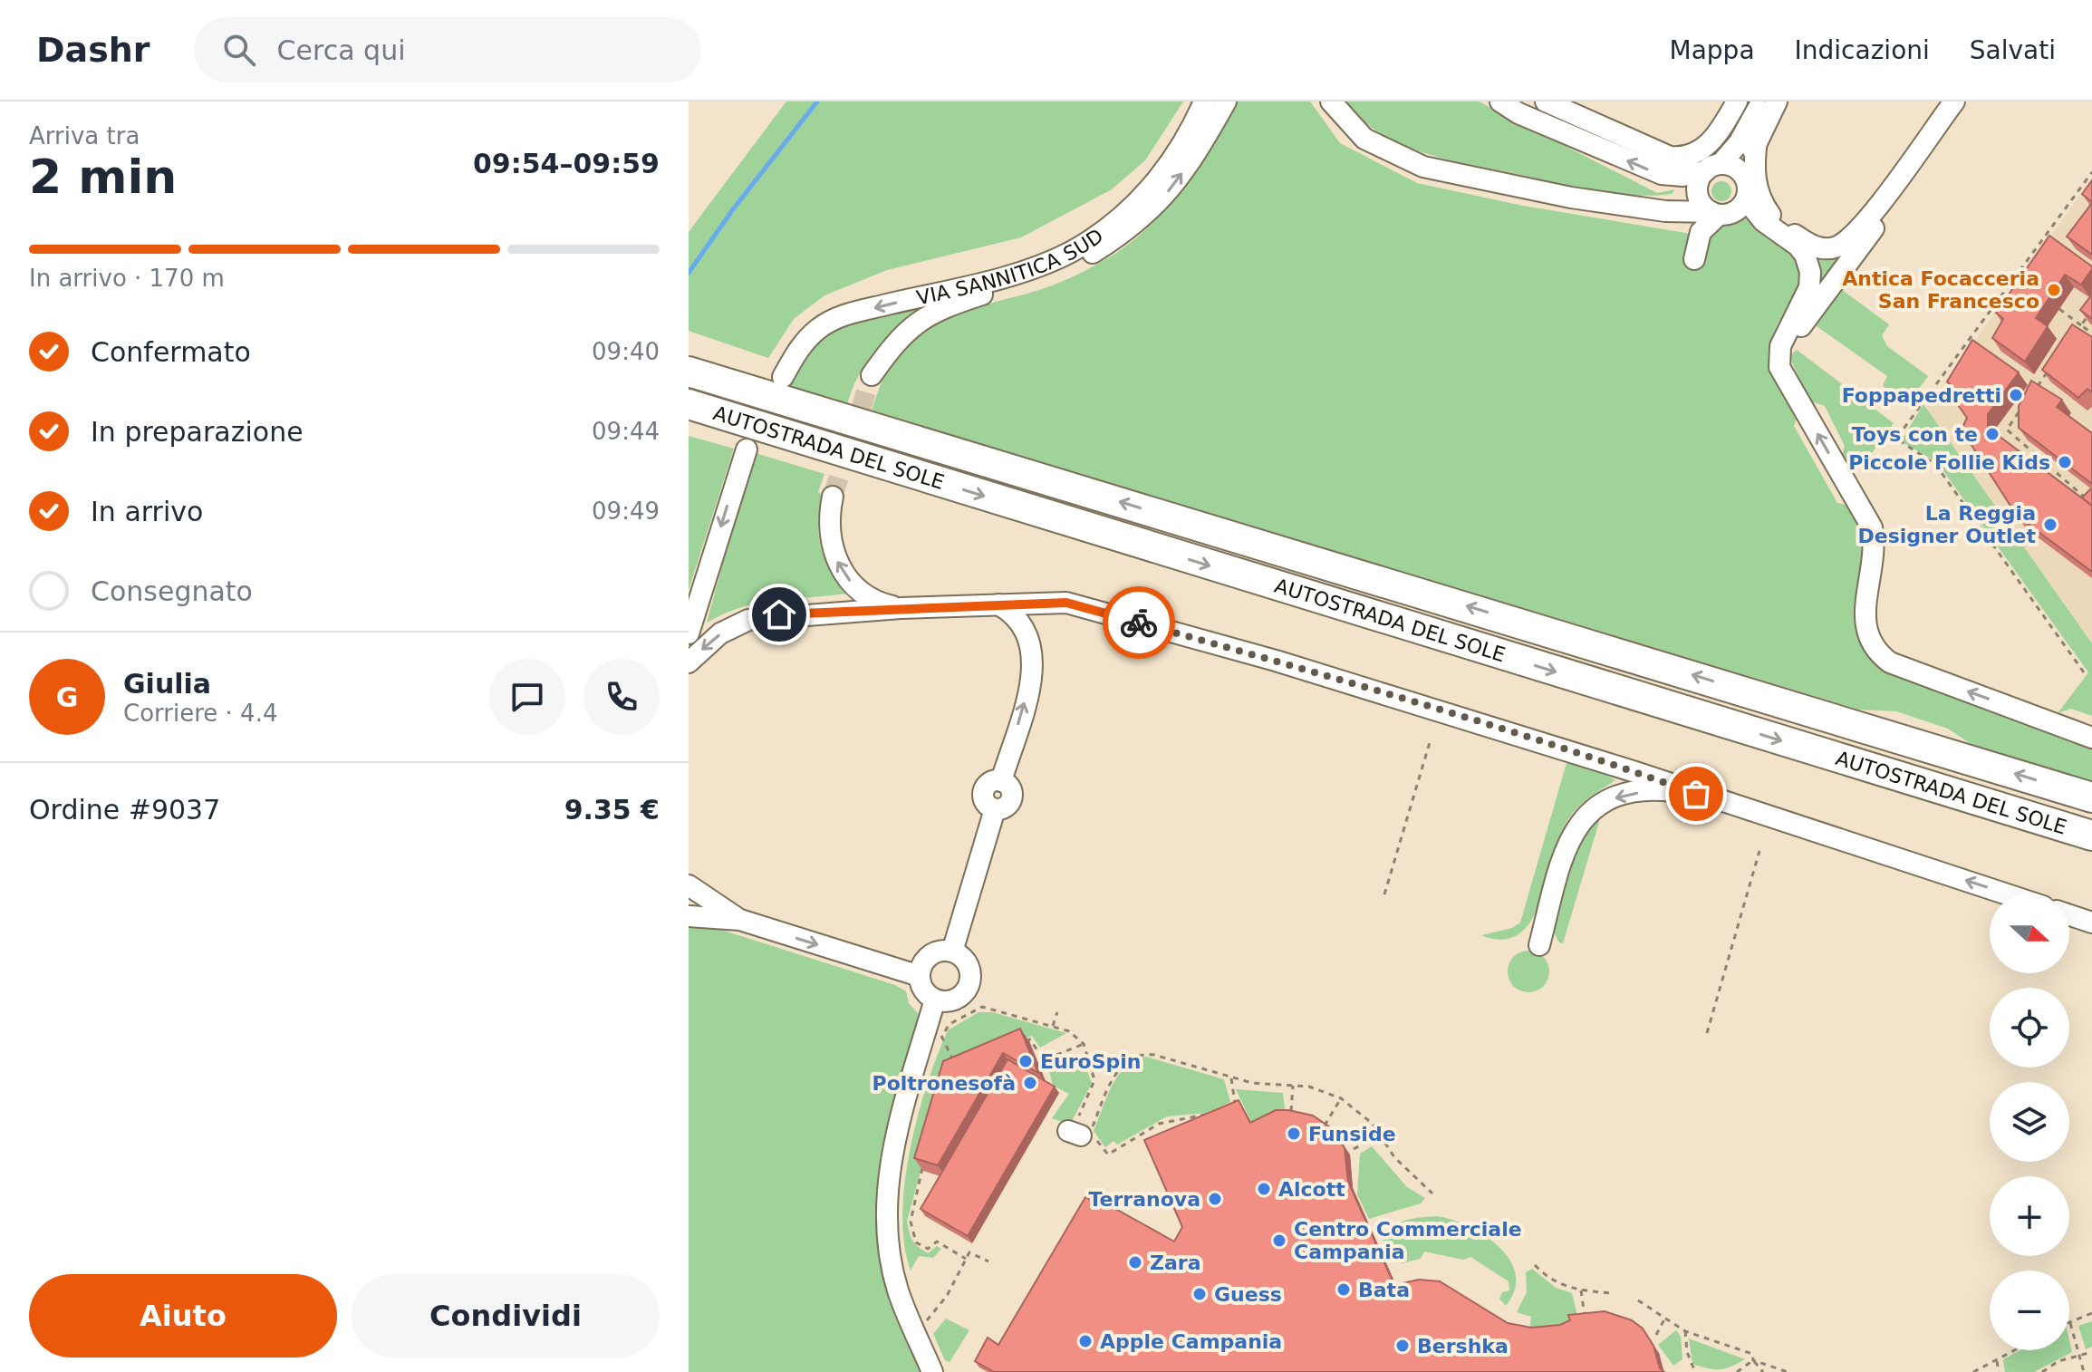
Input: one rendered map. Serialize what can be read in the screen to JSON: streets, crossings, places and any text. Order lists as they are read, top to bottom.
{
  "streets": {
    "highway": ["AUTOSTRADA DEL SOLE"],
    "street": ["VIA SANNITICA SUD"]
  },
  "places": [
    "Antica Focacceria San Francesco",
    "Foppapedretti",
    "Toys con te",
    "Piccole Follie Kids",
    "La Reggia Designer Outlet",
    "EuroSpin",
    "Poltronesofà",
    "Funside",
    "Alcott",
    "Terranova",
    "Centro Commerciale Campania",
    "Zara",
    "Bata",
    "Guess",
    "Apple Campania",
    "Bershka"
  ],
  "north": "right",
  "page": {
    "header": "Dashr",
    "search": "Cerca qui",
    "nav": ["Mappa", "Indicazioni", "Salvati"],
    "heading": ["2 min", "Arriva tra", "09:54–09:59"],
    "panel": [
      "Giulia",
      "Corriere · 4.4",
      "Ordine #9037",
      "9.35 €"
    ],
    "bar": "In arrivo · 170 m",
    "list": [
      ["Confermato", "09:40"],
      ["In preparazione", "09:44"],
      ["In arrivo", "09:49"],
      "Consegnato"
    ],
    "round": "G",
    "map_buttons": ["+", "−"],
    "buttons": ["Aiuto", "Condividi"]
  }
}
